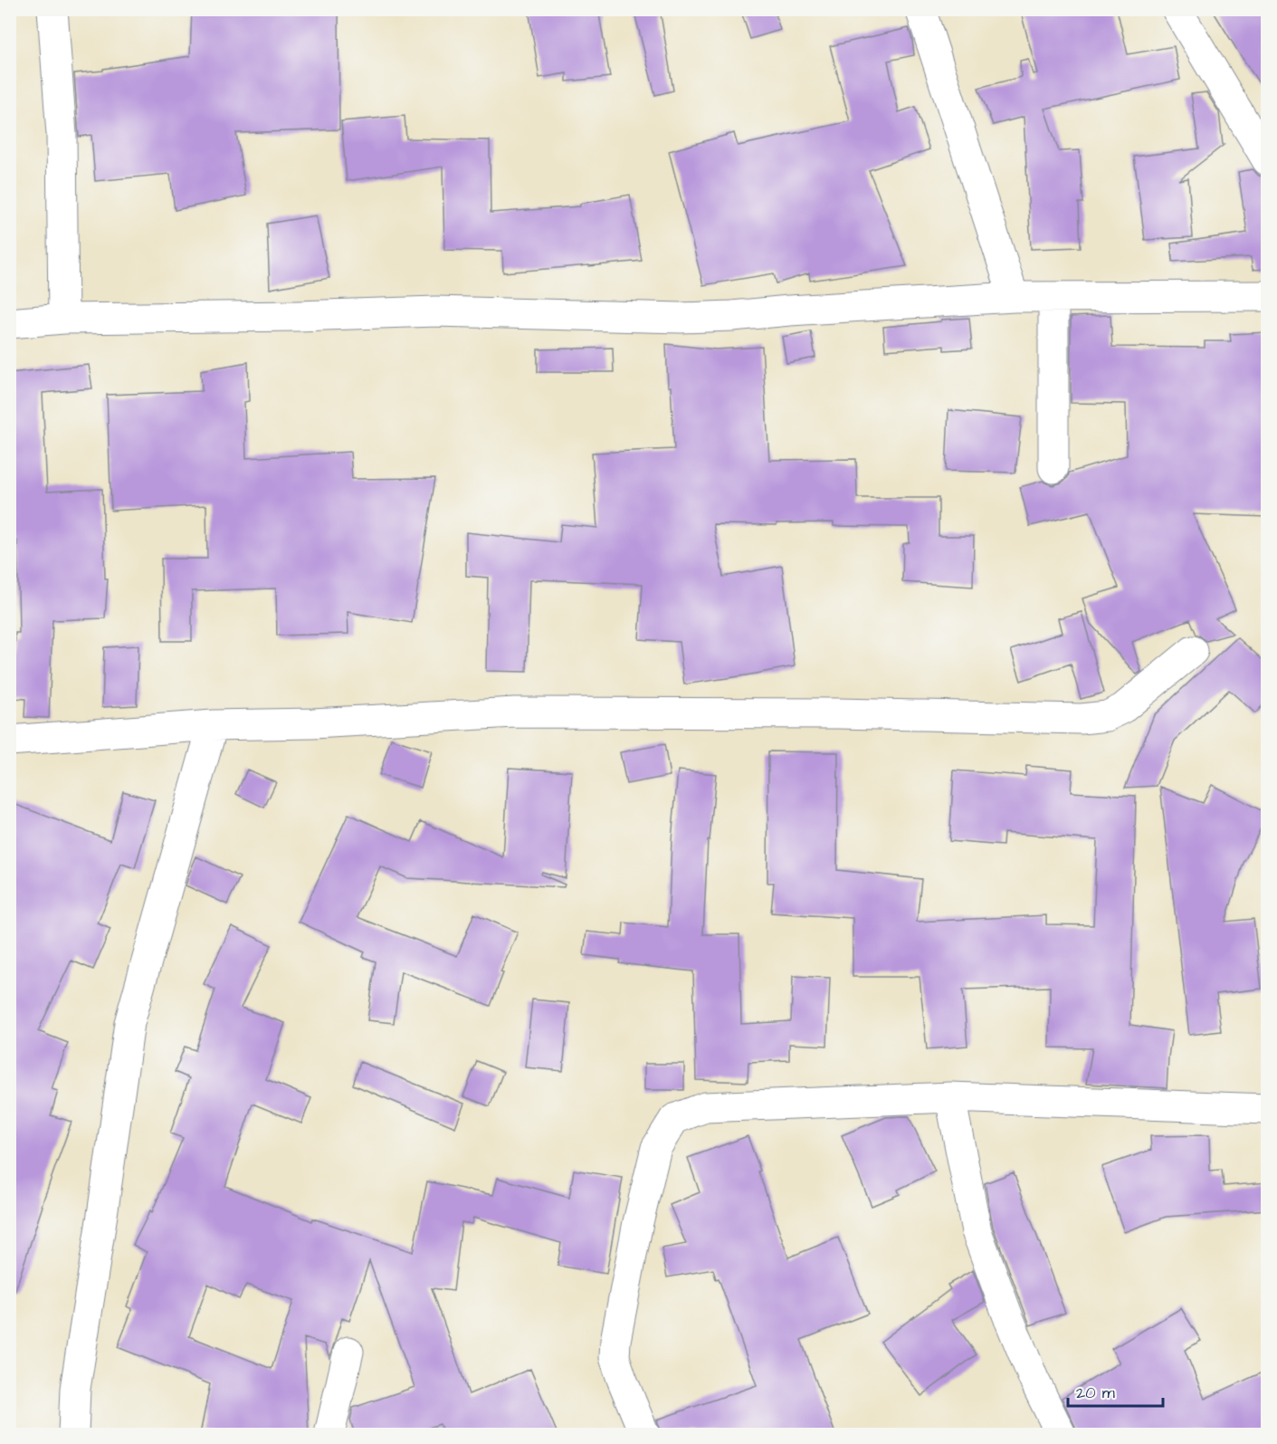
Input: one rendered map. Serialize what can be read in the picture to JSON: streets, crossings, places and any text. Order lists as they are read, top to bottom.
{
  "scale_bar": "20 m"
}
